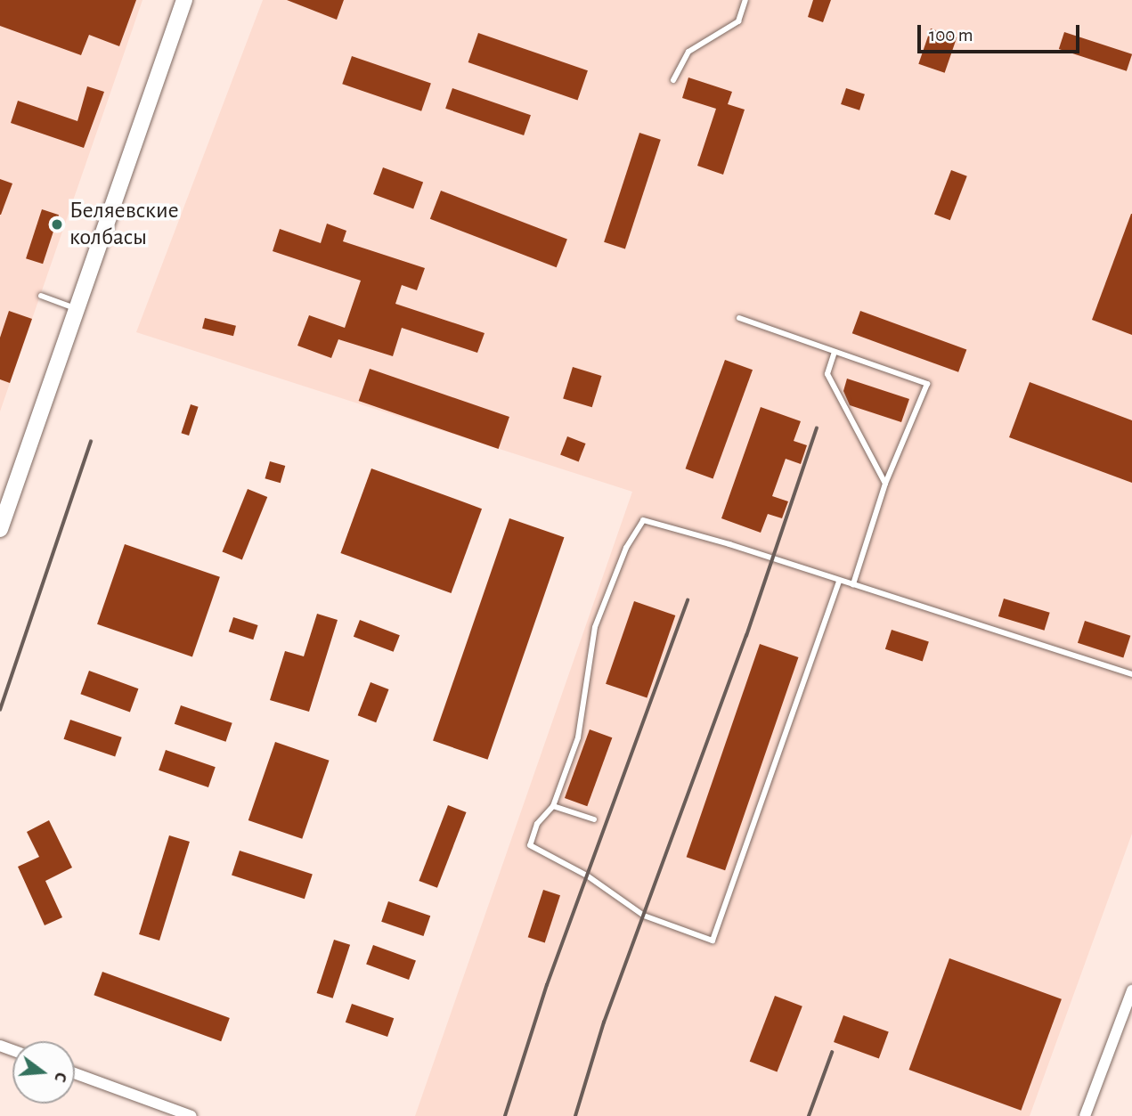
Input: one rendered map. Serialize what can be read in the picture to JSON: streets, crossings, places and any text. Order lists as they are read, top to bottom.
{
  "places": ["Беляевские колбасы"],
  "scale_bar": "100 m",
  "north": "right"
}
